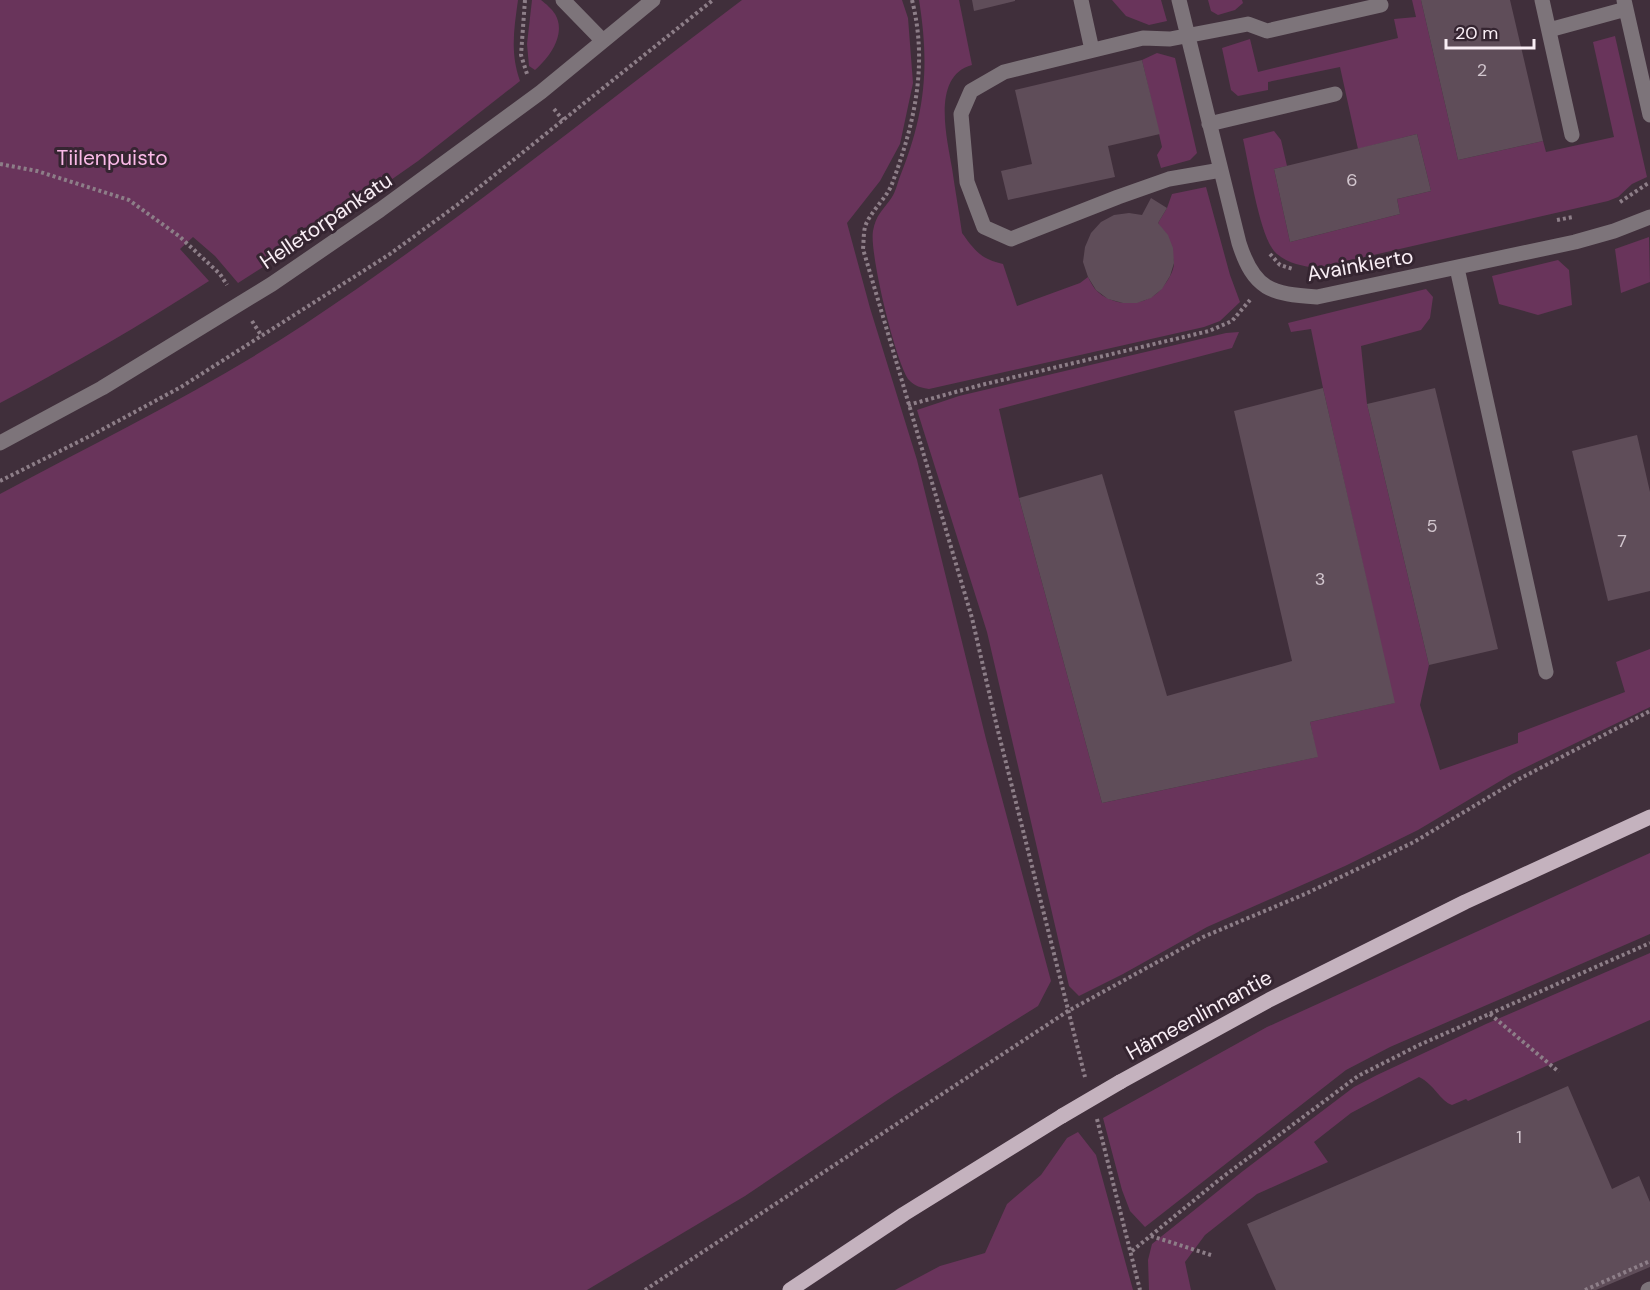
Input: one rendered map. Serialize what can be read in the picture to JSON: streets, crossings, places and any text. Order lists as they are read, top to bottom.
{
  "streets": {
    "main road": ["Hämeenlinnantie"],
    "street": ["Helletorpankatu", "Avainkierto"]
  },
  "parks": ["Tiilenpuisto"],
  "house_numbers": [
    "2",
    "6",
    "5",
    "7",
    "3",
    "1"
  ],
  "scale_bar": "20 m"
}
